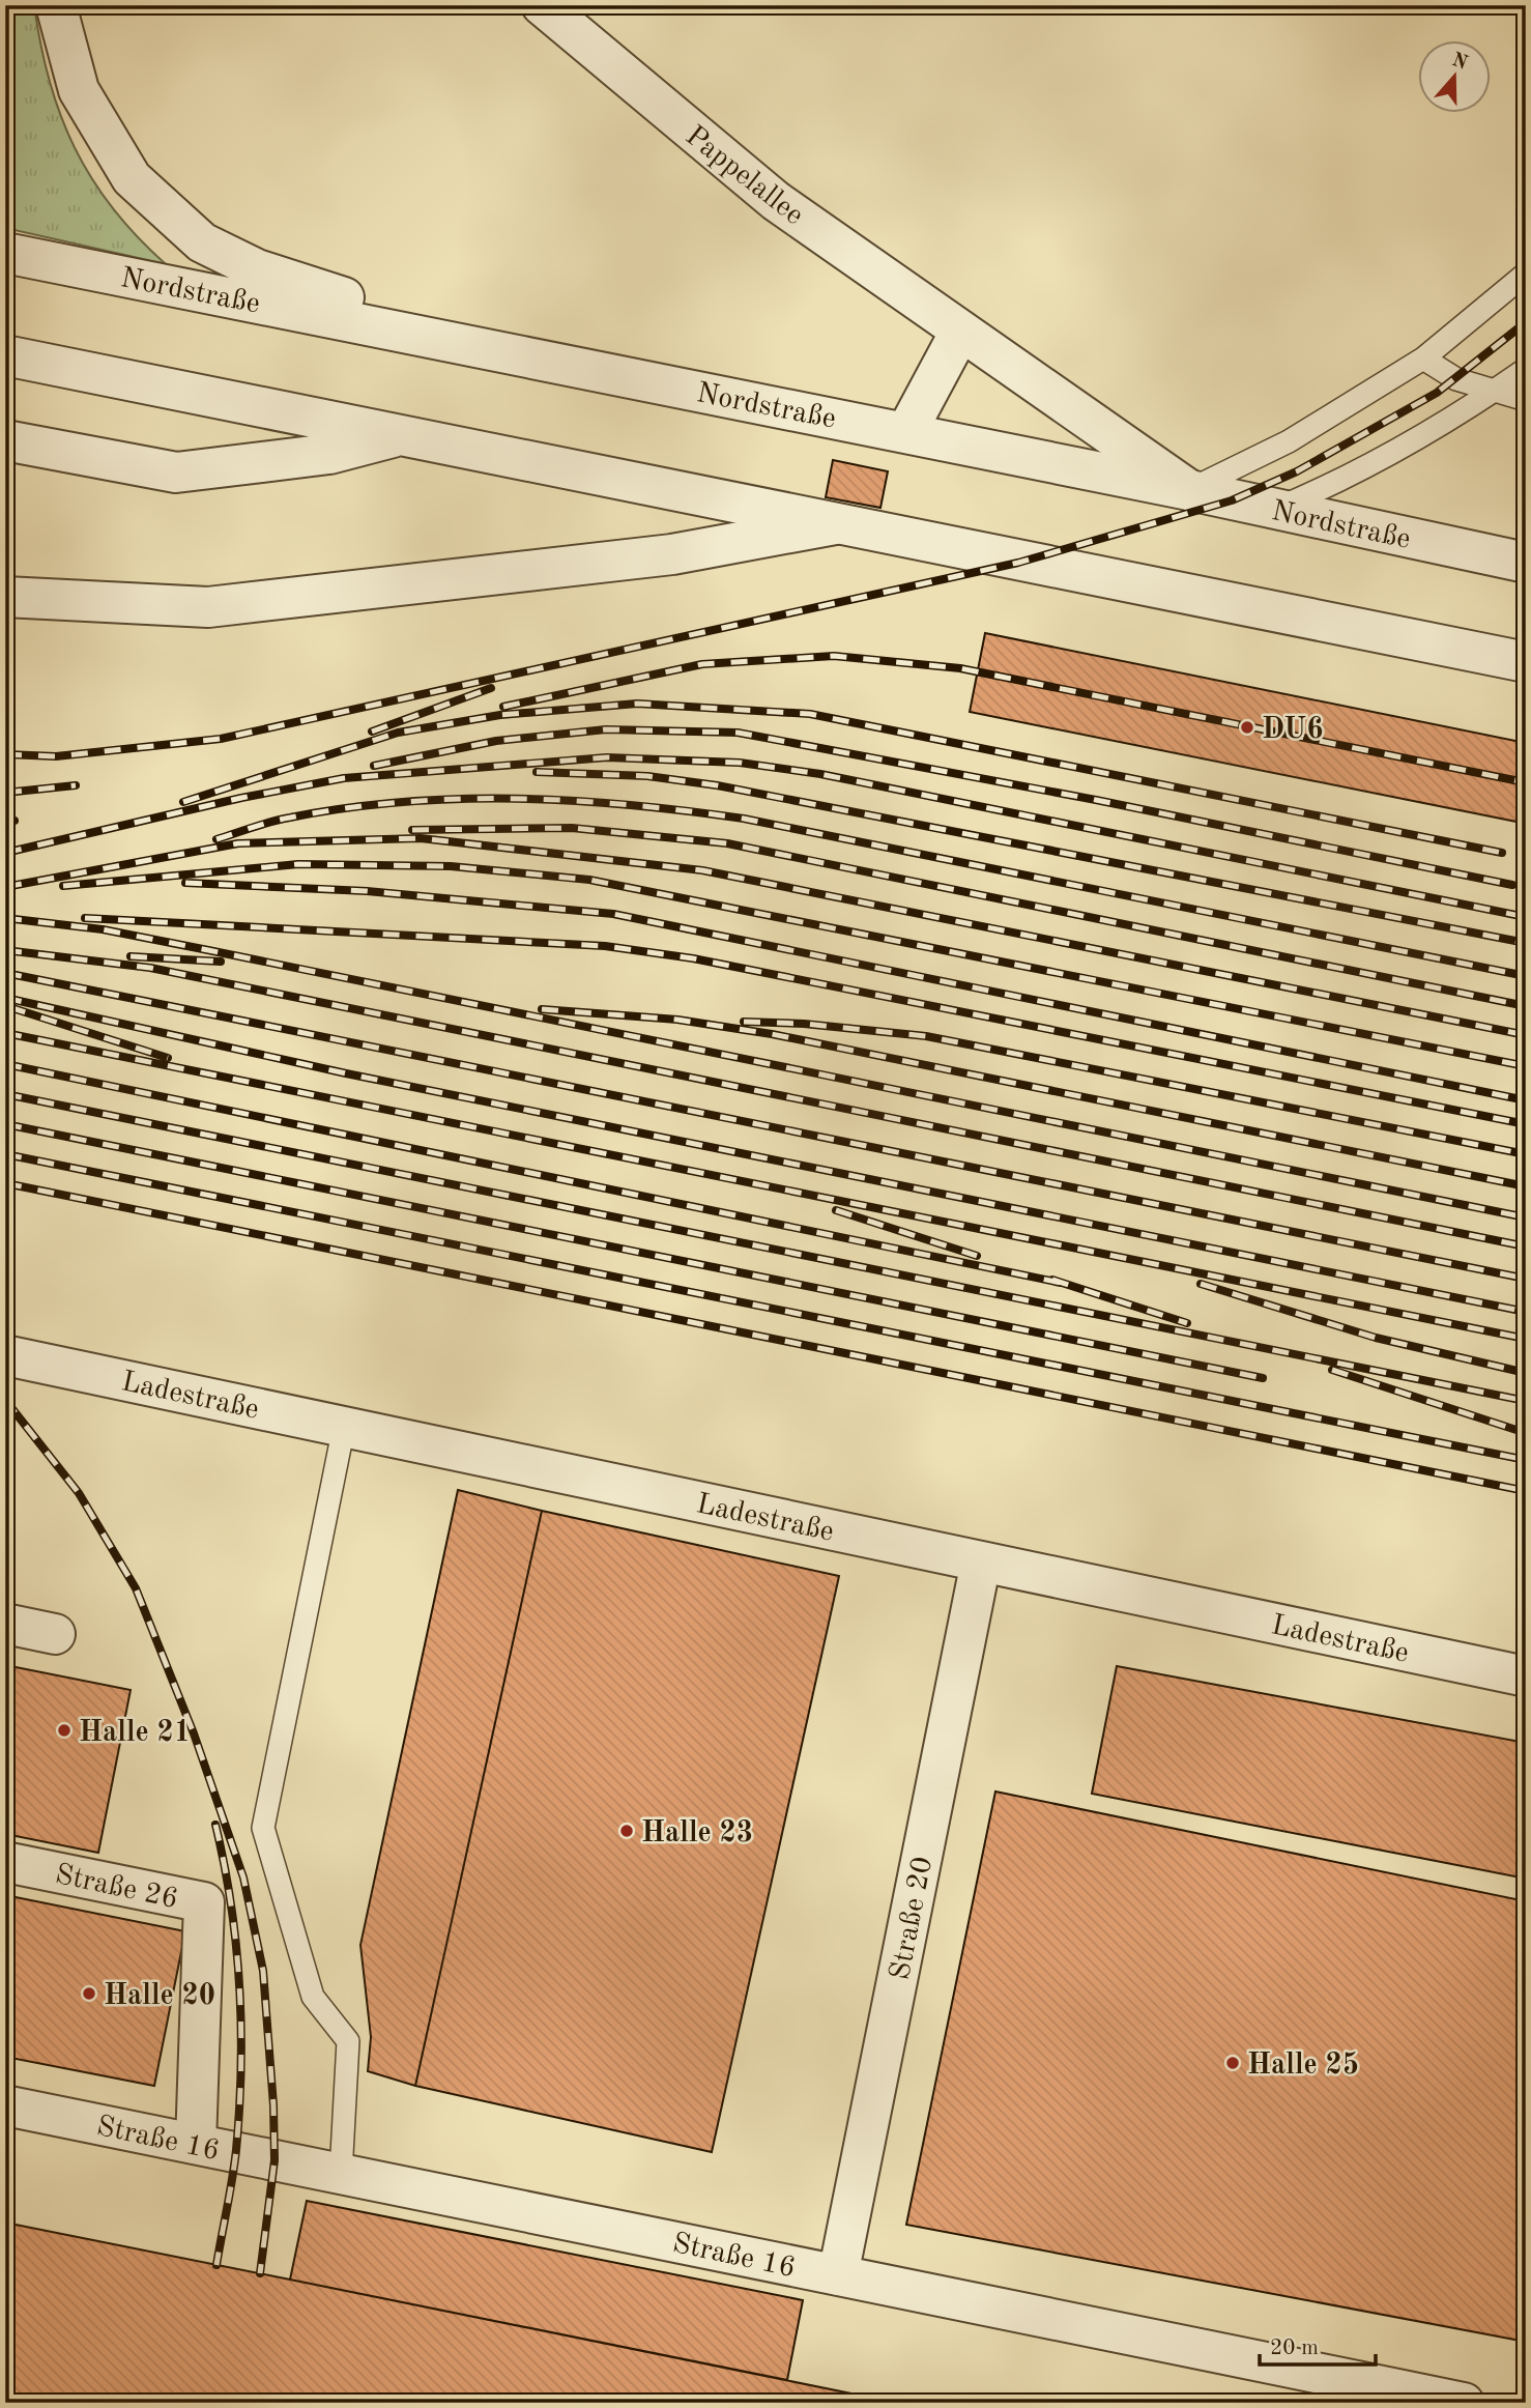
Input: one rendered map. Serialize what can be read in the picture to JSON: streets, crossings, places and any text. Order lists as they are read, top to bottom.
{
  "streets": {
    "street": [
      "Pappelallee",
      "Nordstraße",
      "Ladestraße",
      "Straße 26",
      "Straße 20",
      "Straße 16"
    ]
  },
  "crossings": [
    ["Pappelallee", "Nordstraße"],
    ["Ladestraße", "Straße 20"],
    ["Straße 26", "Straße 16"],
    ["Straße 20", "Straße 16"]
  ],
  "places": [
    "DU6",
    "Halle 21",
    "Halle 23",
    "Halle 20",
    "Halle 25"
  ],
  "scale_bar": "20 m",
  "north": "top"
}
